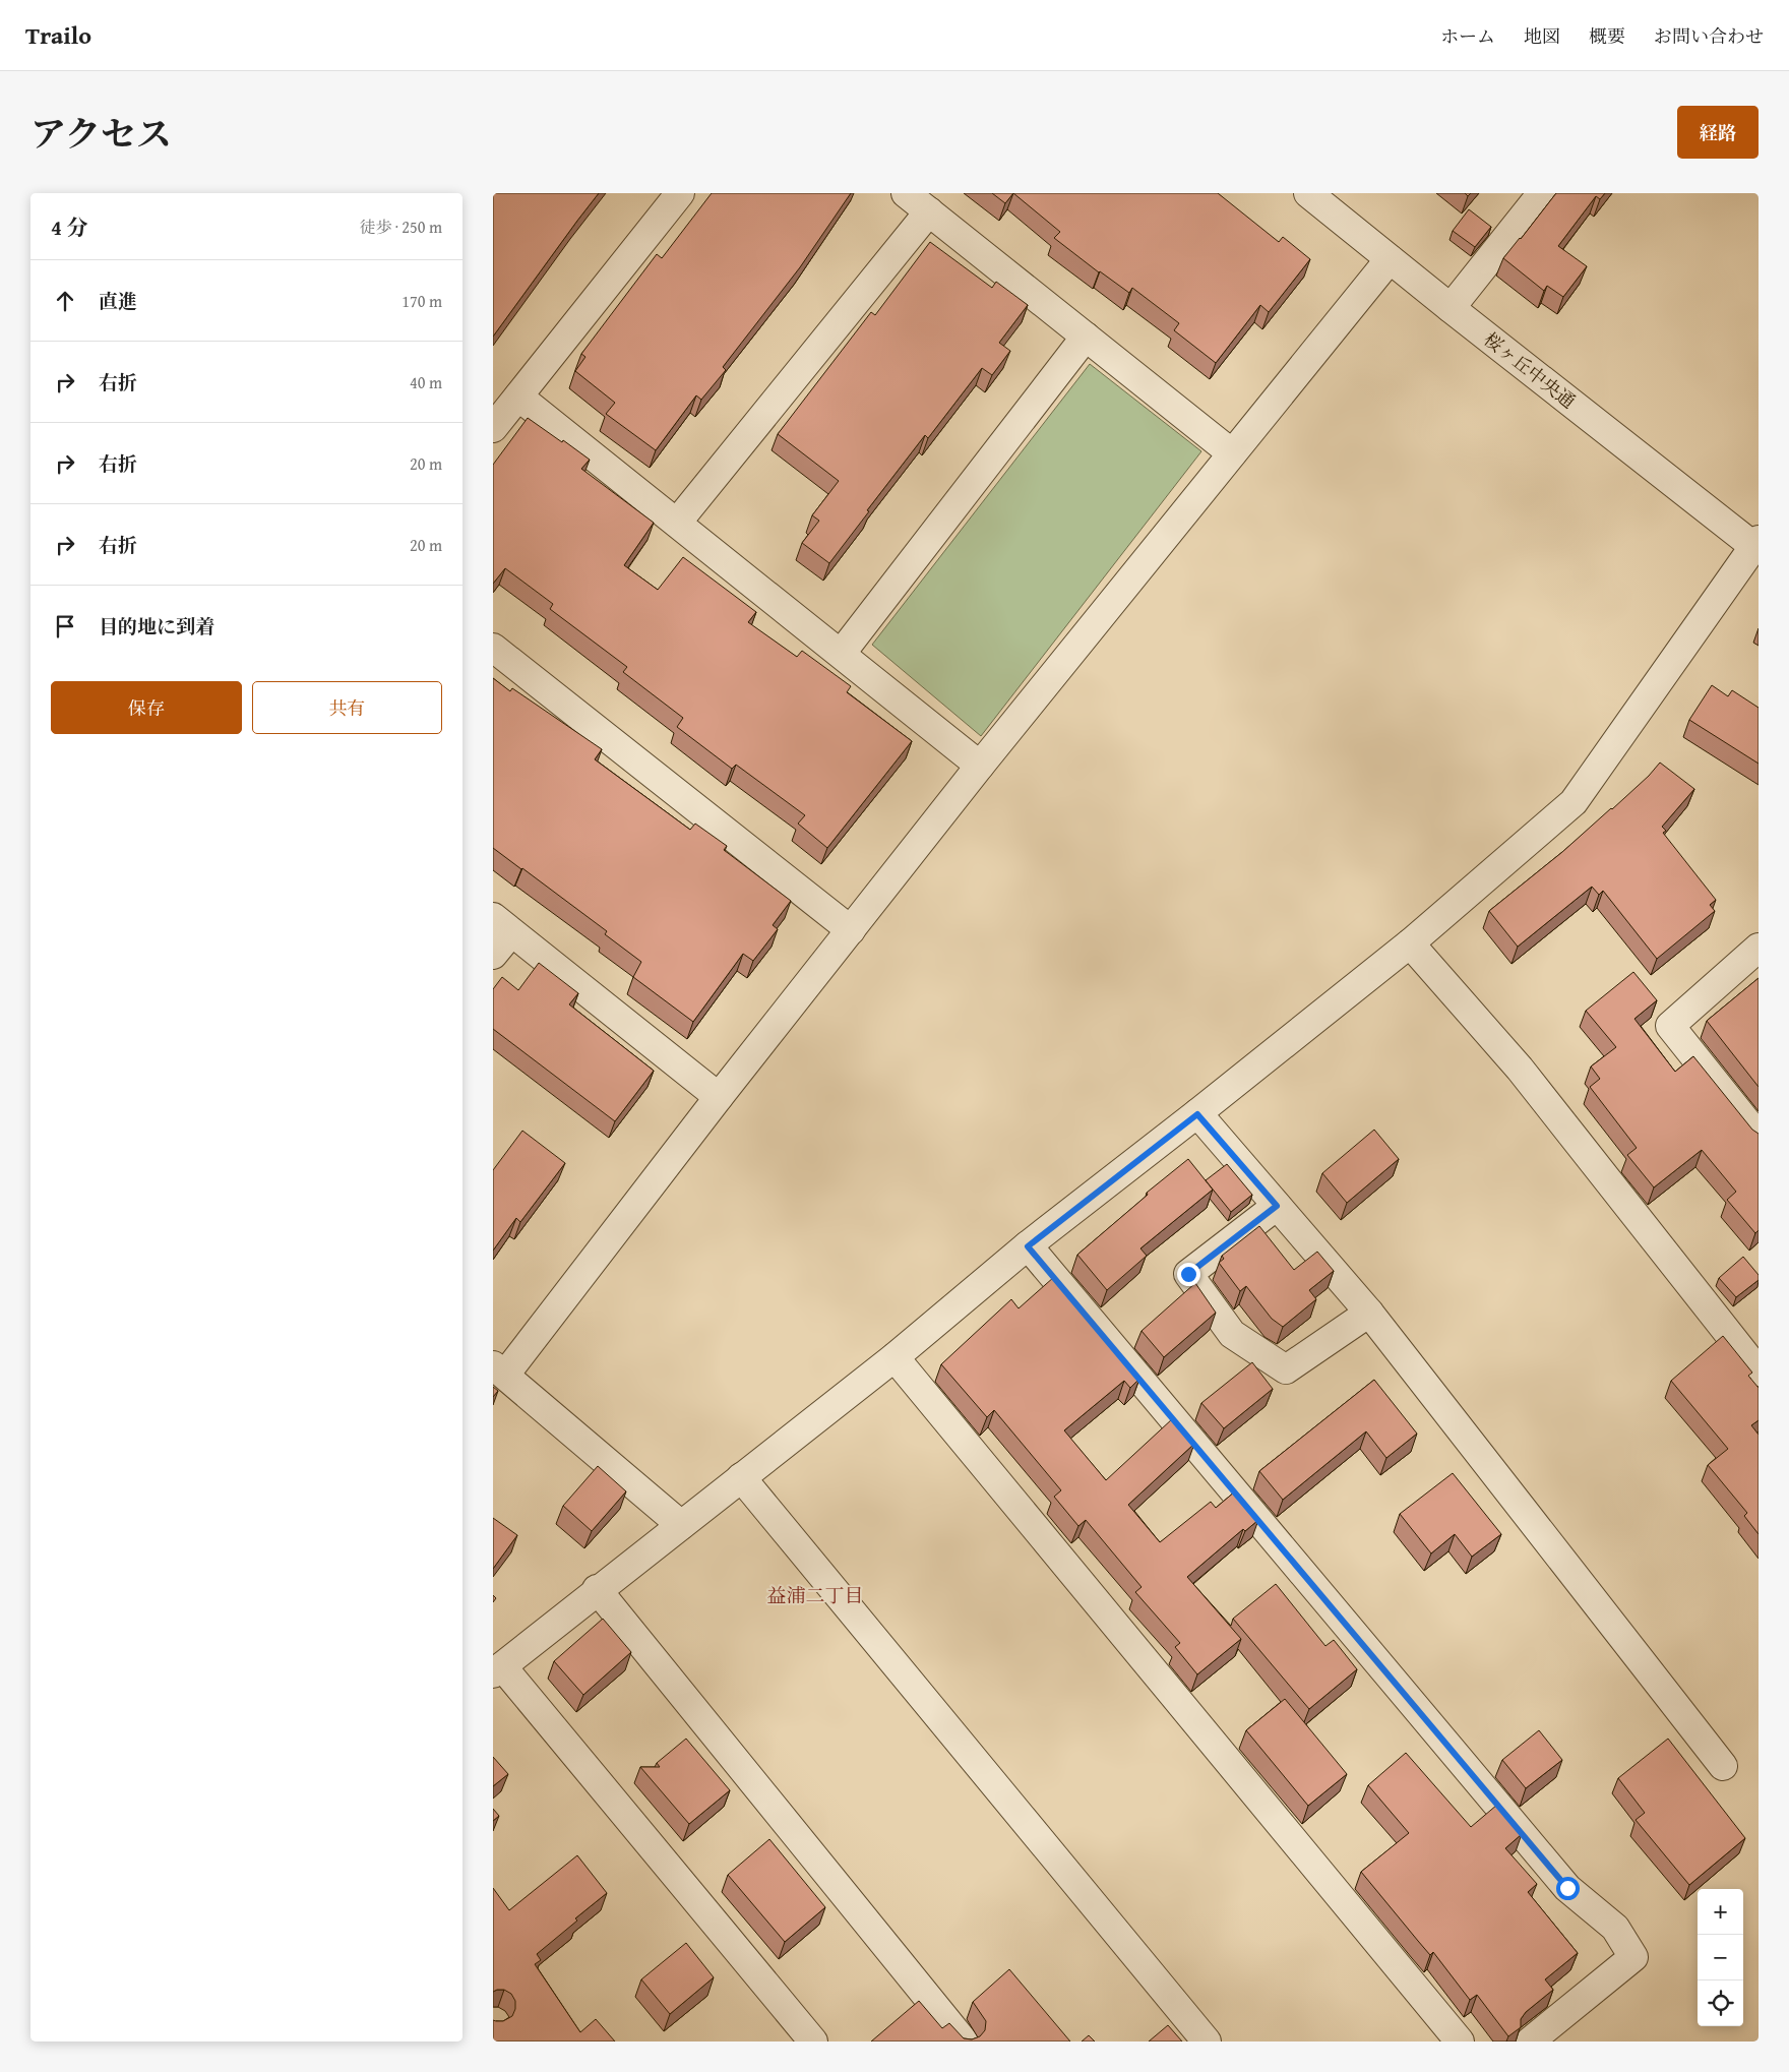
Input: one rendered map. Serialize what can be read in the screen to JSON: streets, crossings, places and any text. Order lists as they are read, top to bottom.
{
  "streets": {
    "street": ["桜ヶ丘中央通"]
  },
  "districts": ["益浦二丁目"],
  "page": {
    "header": "Trailo",
    "nav": [
      "ホーム",
      "地図",
      "概要",
      "お問い合わせ"
    ],
    "title": "アクセス",
    "buttons": [
      "経路",
      ["保存", "共有"]
    ],
    "heading": ["4 分", "徒歩 · 250 m"],
    "list": [
      ["直進", "170 m"],
      ["右折", "40 m"],
      ["右折", "20 m"],
      ["右折", "20 m"],
      "目的地に到着"
    ],
    "map_buttons": ["+", "−"]
  }
}
